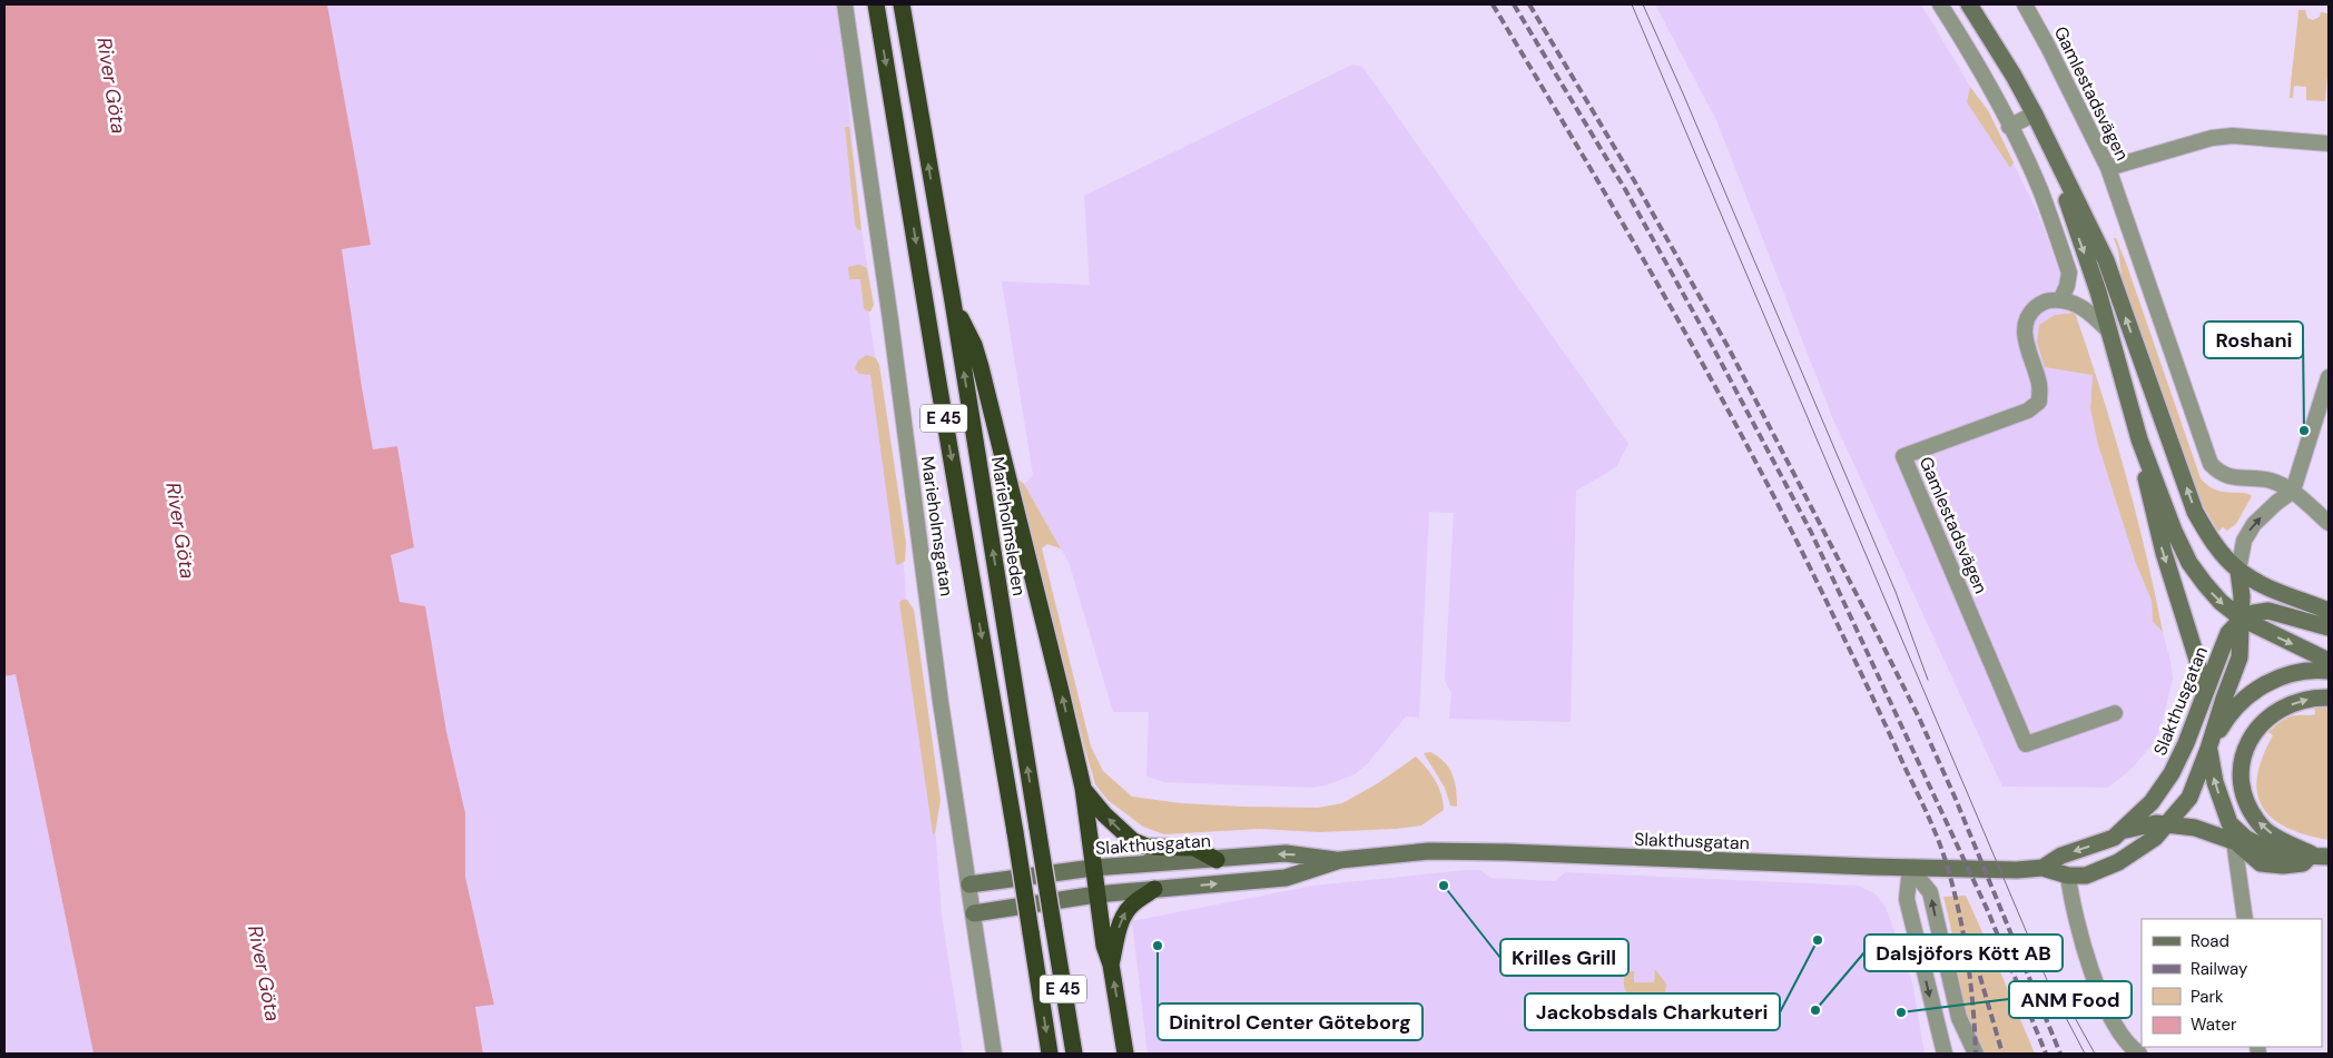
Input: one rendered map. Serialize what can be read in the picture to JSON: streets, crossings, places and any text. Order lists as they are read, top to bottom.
{
  "streets": {
    "highway": ["E 45", "Marieholmsleden"],
    "main road": ["Slakthusgatan"],
    "street": ["Gamlestadsvägen", "Marieholmsgatan"]
  },
  "crossings": [
    ["Marieholmsgatan", "Slakthusgatan"]
  ],
  "water": ["River Göta"],
  "places": [
    "Roshani",
    "Krilles Grill",
    "Jackobsdals Charkuteri",
    "Dinitrol Center Göteborg",
    "Dalsjöfors Kött AB",
    "ANM Food"
  ],
  "legend": [
    "Road",
    "Railway",
    "Park",
    "Water"
  ]
}
